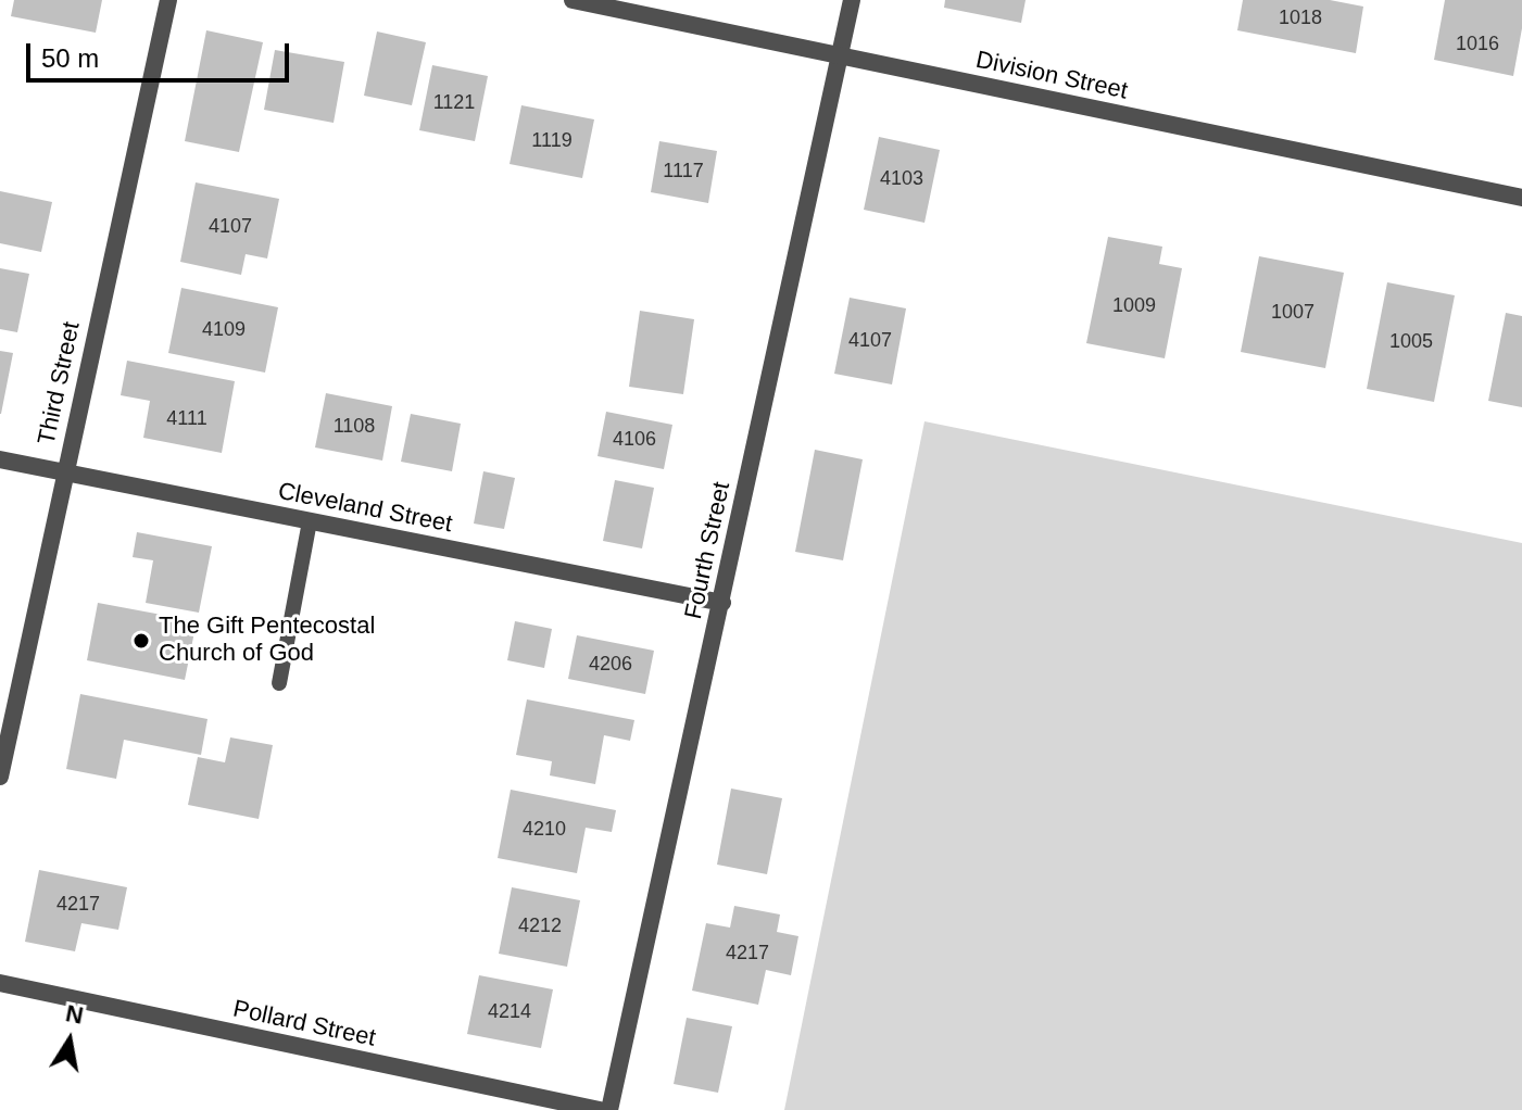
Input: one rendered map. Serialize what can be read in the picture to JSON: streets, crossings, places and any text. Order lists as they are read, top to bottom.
{
  "streets": {
    "street": [
      "Division Street",
      "Third Street",
      "Cleveland Street",
      "Fourth Street",
      "Pollard Street"
    ]
  },
  "crossings": [
    ["Division Street", "Fourth Street"],
    ["Third Street", "Cleveland Street"],
    ["Cleveland Street", "Fourth Street"]
  ],
  "places": ["The Gift Pentecostal Church of God"],
  "house_numbers": [
    "1018",
    "1016",
    "1121",
    "1119",
    "1117",
    "4103",
    "4107",
    "1009",
    "1007",
    "4109",
    "4107",
    "1005",
    "4111",
    "1108",
    "4106",
    "4206",
    "4210",
    "4217",
    "4212",
    "4217",
    "4214"
  ],
  "scale_bar": "50 m",
  "north": "top"
}
